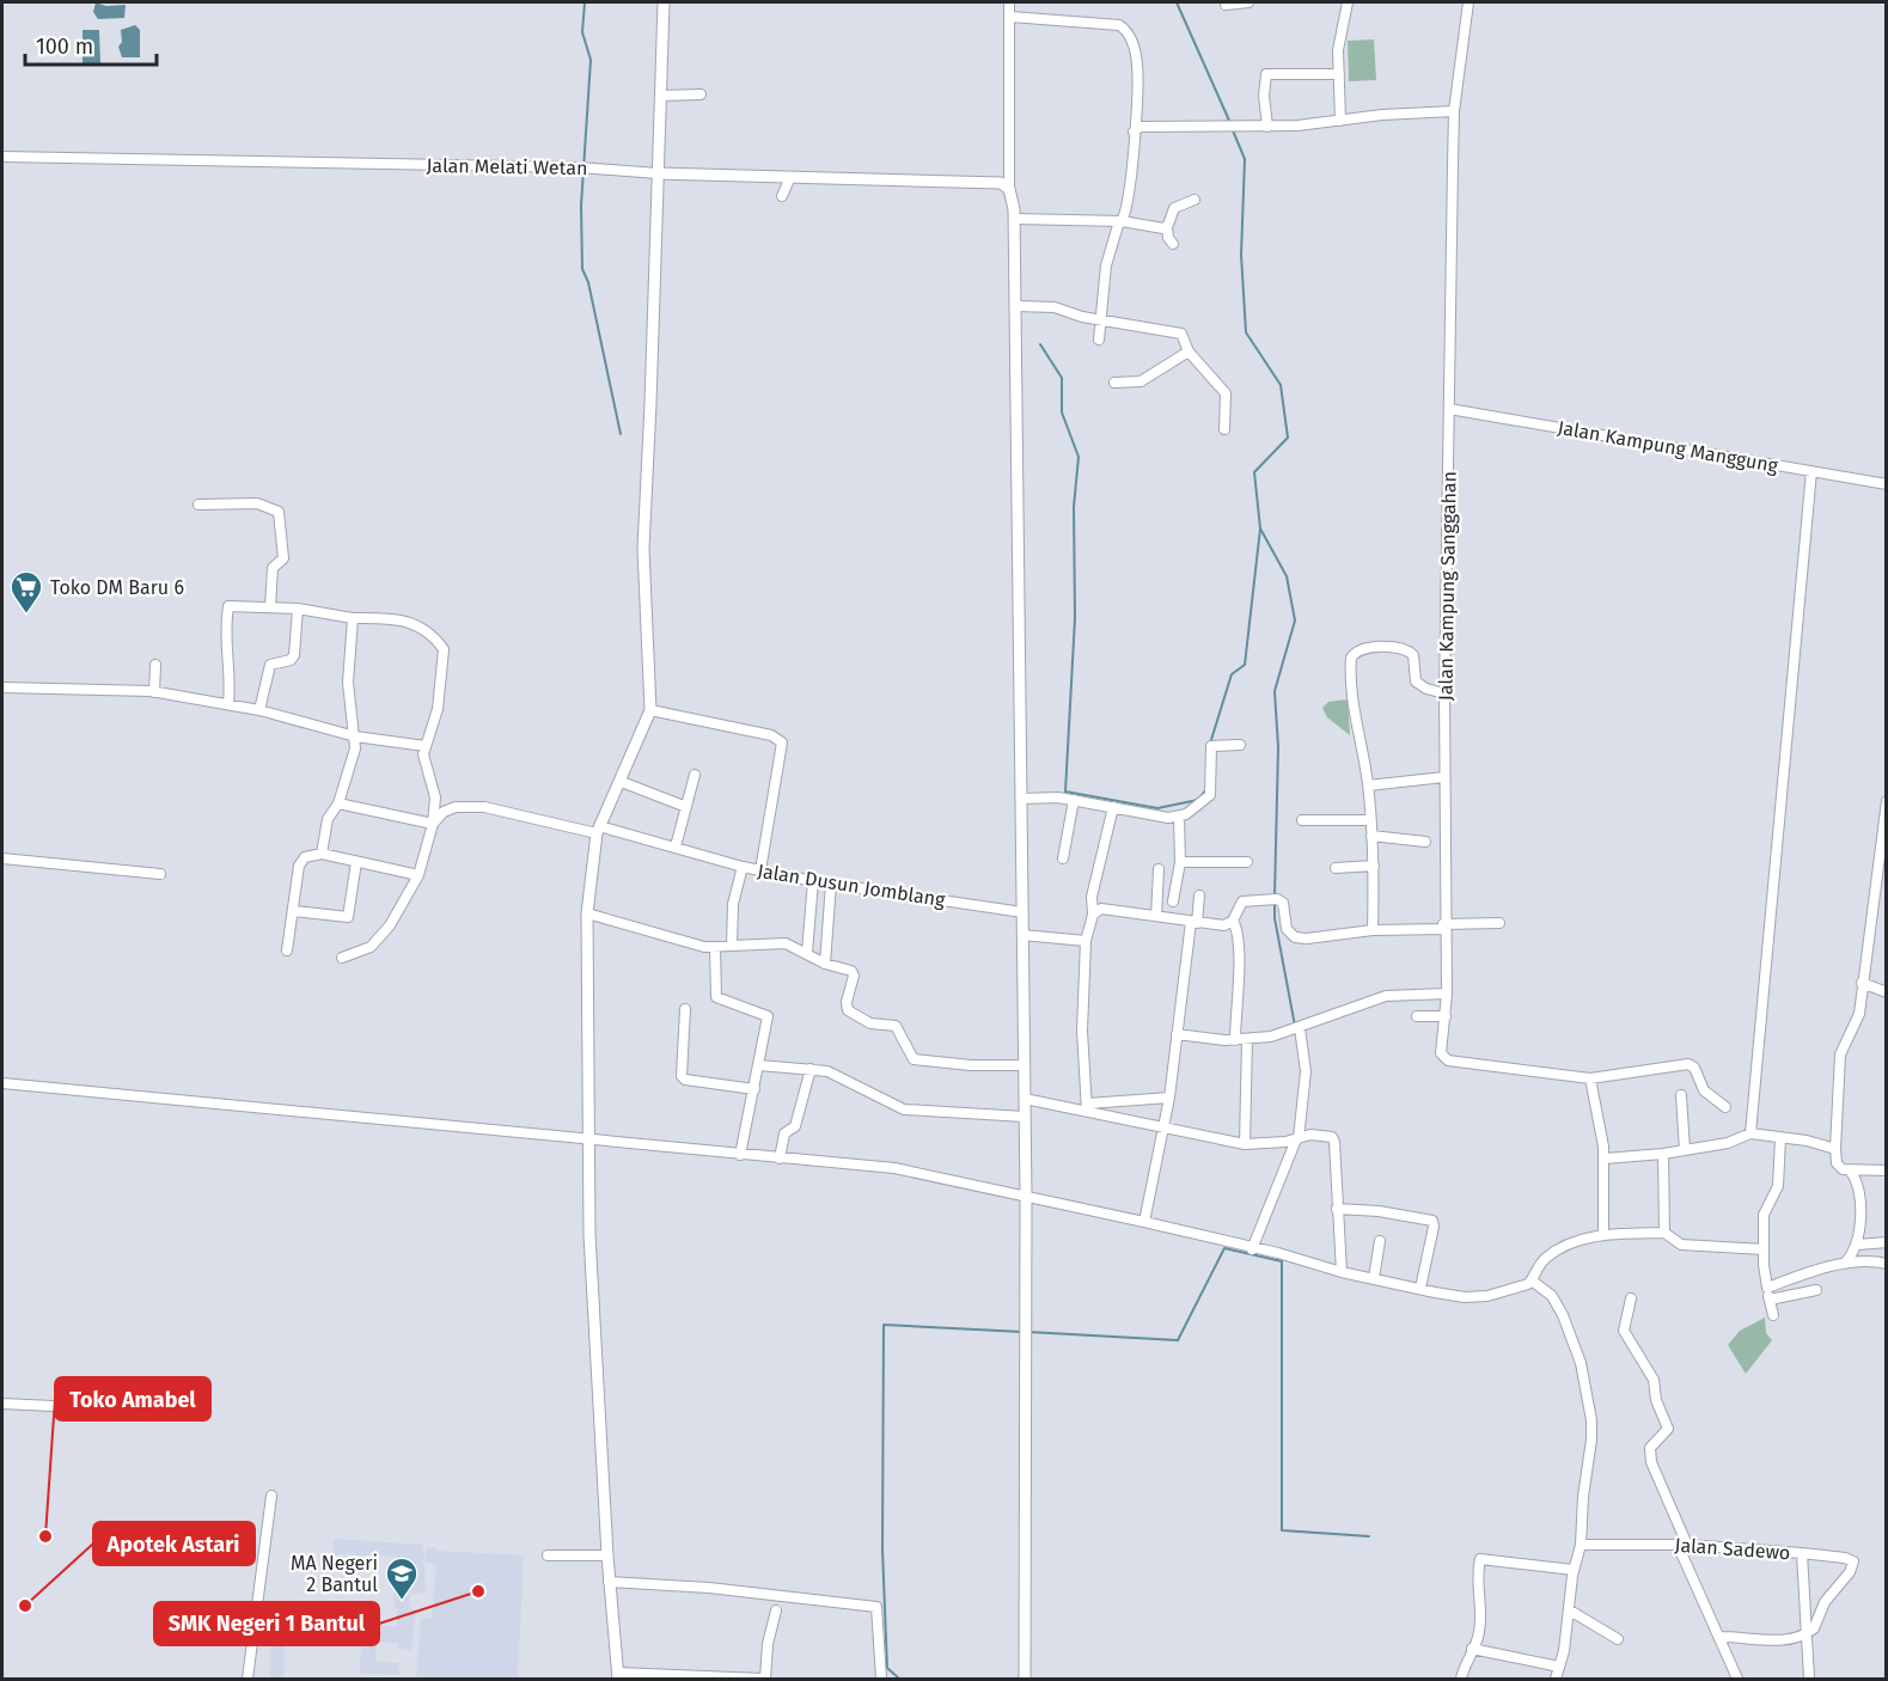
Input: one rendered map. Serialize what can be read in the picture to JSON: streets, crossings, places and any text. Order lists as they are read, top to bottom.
{
  "streets": {
    "street": [
      "Jalan Melati Wetan",
      "Jalan Kampung Manggung",
      "Jalan Kampung Sanggahan",
      "Jalan Dusun Jomblang",
      "Jalan Sadewo"
    ]
  },
  "crossings": [
    ["Jalan Kampung Manggung", "Jalan Kampung Sanggahan"]
  ],
  "places": {
    "supermarket": ["Toko DM Baru 6"],
    "other": ["Toko Amabel", "SMK Negeri 1 Bantul", "Apotek Astari"],
    "school or university": ["MA Negeri 2 Bantul"]
  },
  "scale_bar": "100 m"
}
